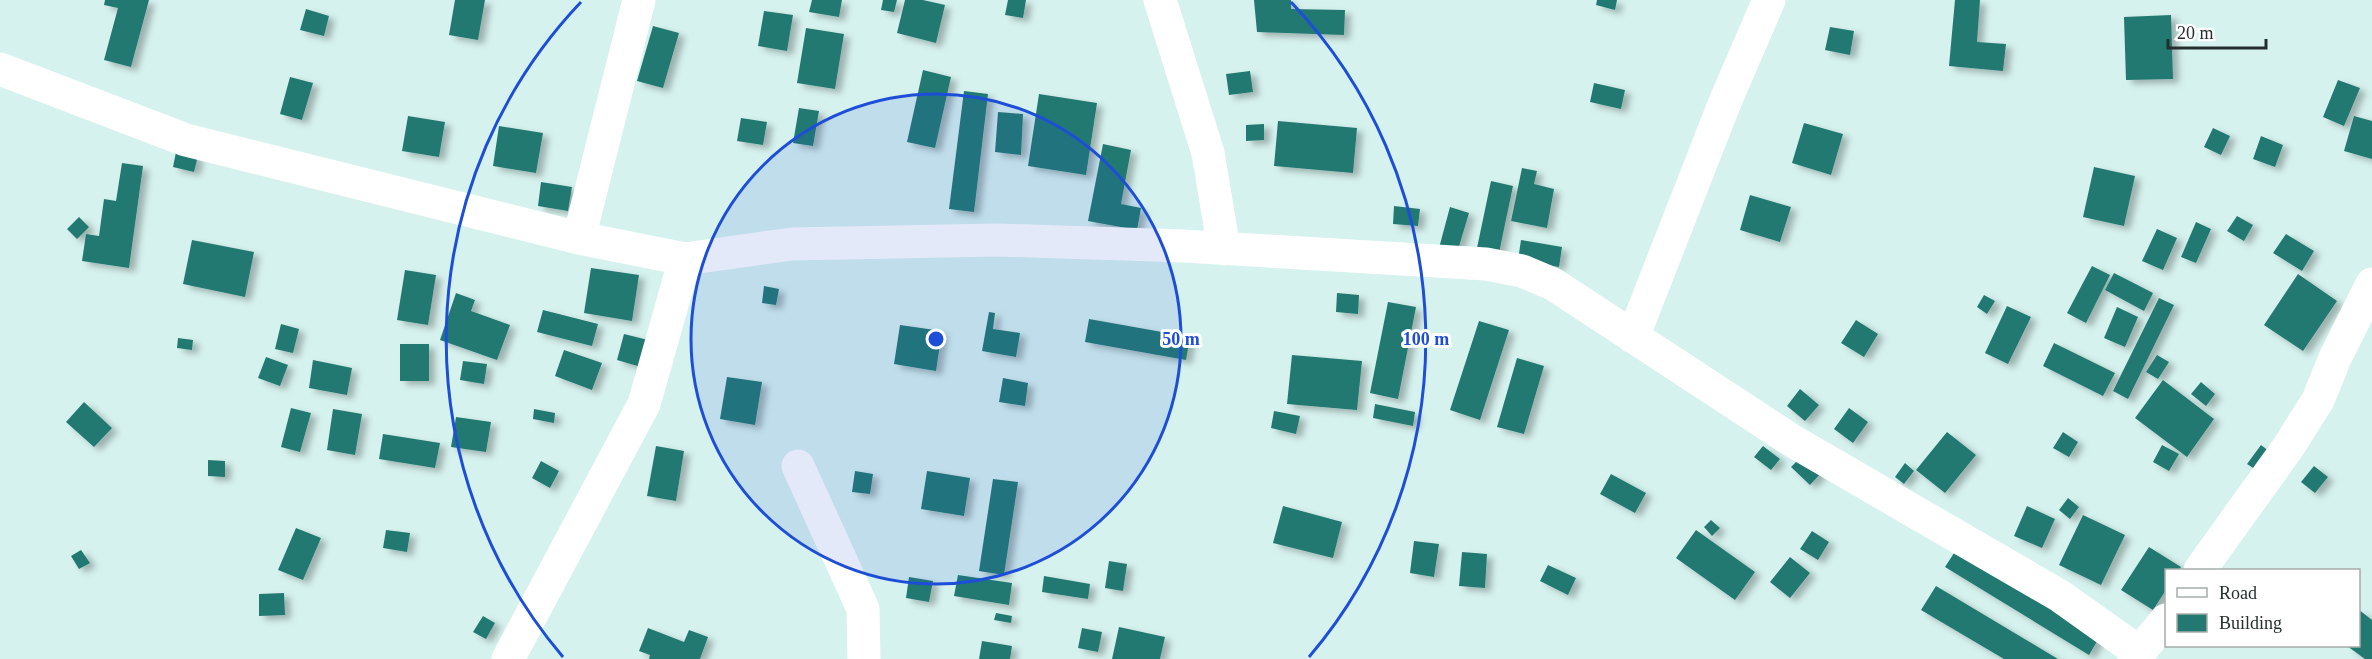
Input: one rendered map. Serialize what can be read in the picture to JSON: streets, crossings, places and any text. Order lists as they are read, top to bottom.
{
  "legend": ["Road", "Building"],
  "scale_bar": "20 m",
  "rings": ["50 m", "100 m"]
}
